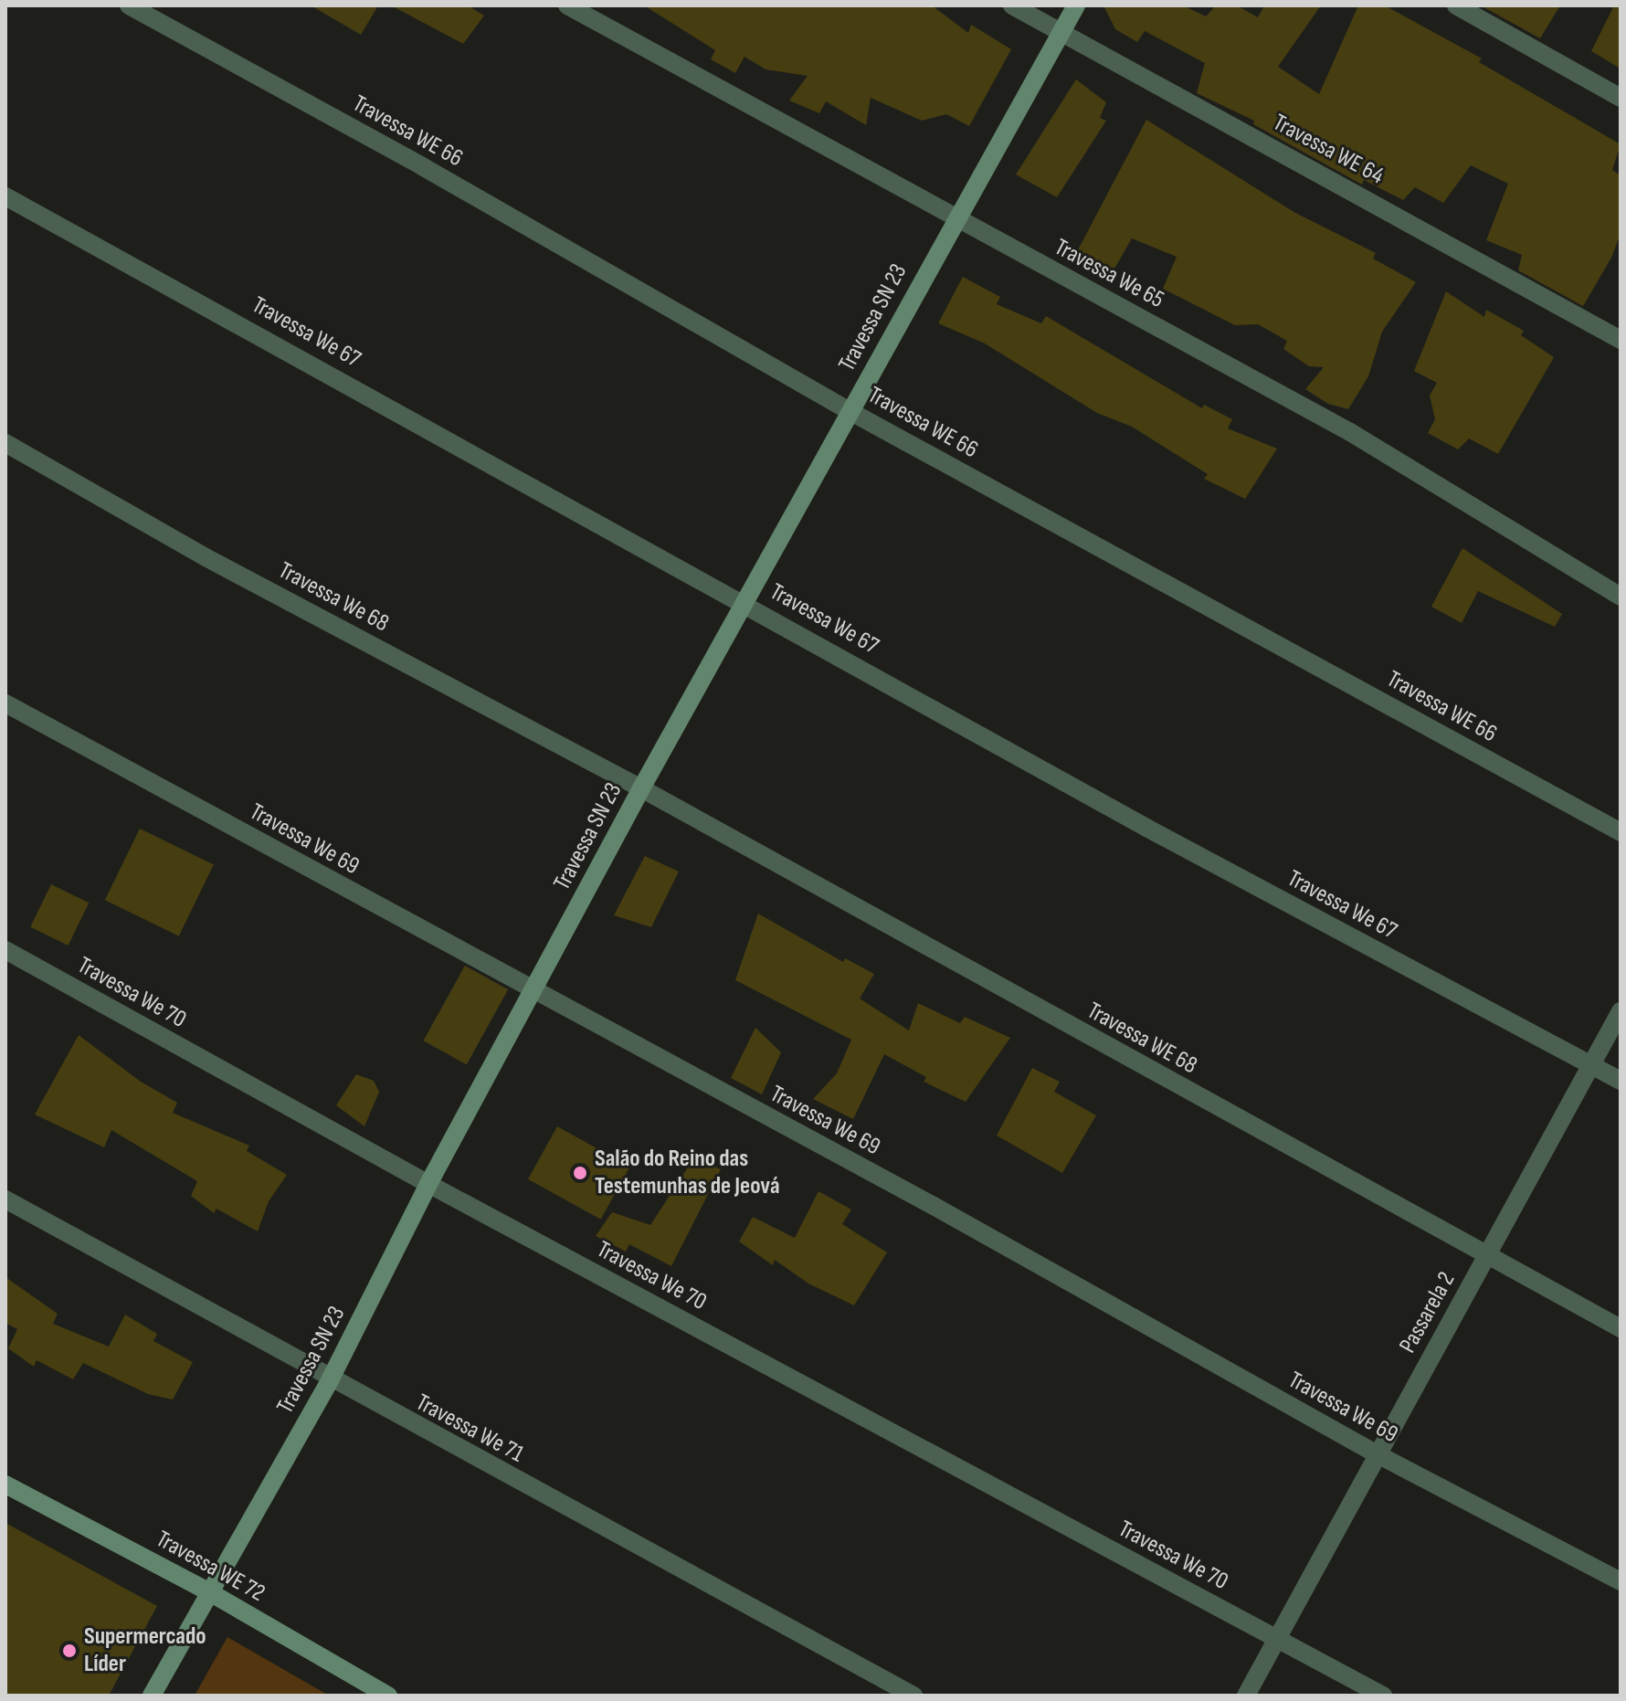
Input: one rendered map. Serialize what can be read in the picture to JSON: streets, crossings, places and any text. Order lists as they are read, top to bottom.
{
  "streets": {
    "main road": ["Travessa SN 23", "Travessa WE 72"],
    "street": [
      "Travessa WE 66",
      "Travessa WE 64",
      "Travessa We 65",
      "Travessa We 67",
      "Travessa We 68",
      "Travessa We 69",
      "Travessa We 70",
      "Travessa WE 68",
      "Passarela 2",
      "Travessa We 71"
    ]
  },
  "crossings": [
    ["Travessa WE 66", "Travessa SN 23"],
    ["Travessa WE 64", "Travessa SN 23"],
    ["Travessa We 65", "Travessa SN 23"],
    ["Travessa SN 23", "Travessa We 67"],
    ["Travessa SN 23", "Travessa We 68"],
    ["Travessa SN 23", "Travessa We 69"],
    ["Travessa SN 23", "Travessa We 70"],
    ["Travessa SN 23", "Travessa WE 68"],
    ["Travessa SN 23", "Travessa We 71"],
    ["Travessa SN 23", "Travessa WE 72"],
    ["Travessa We 67", "Passarela 2"],
    ["Travessa We 68", "Travessa WE 68"],
    ["Travessa We 69", "Passarela 2"],
    ["Travessa We 70", "Passarela 2"],
    ["Travessa WE 68", "Passarela 2"]
  ],
  "places": ["Salão do Reino das Testemunhas de Jeová", "Supermercado Líder"]
}
